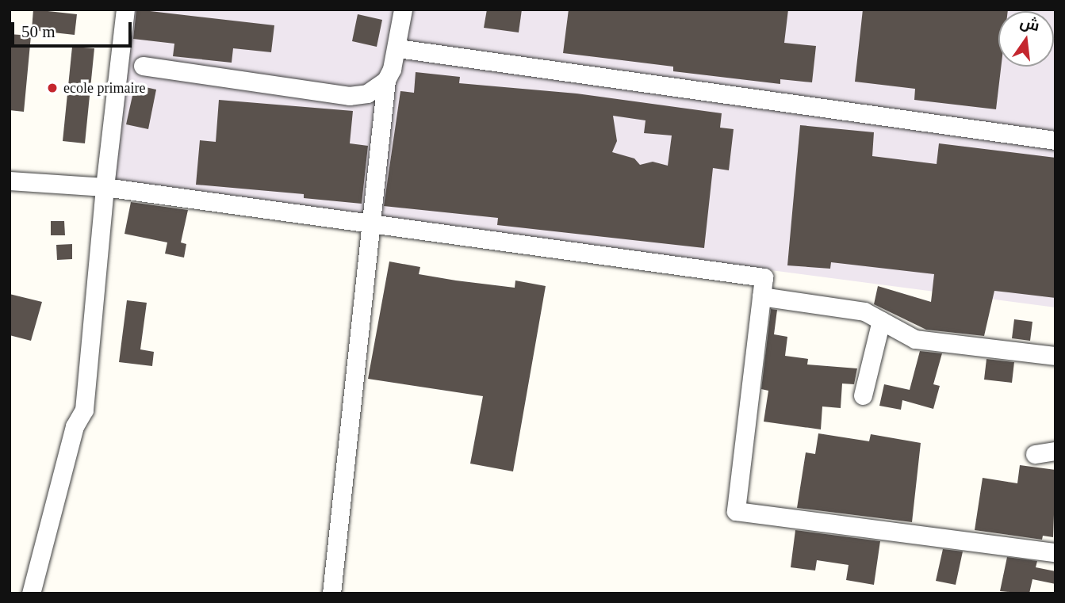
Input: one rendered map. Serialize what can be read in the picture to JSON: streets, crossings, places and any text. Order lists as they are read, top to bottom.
{
  "places": ["ecole primaire"],
  "scale_bar": "50 m",
  "north": "top"
}
